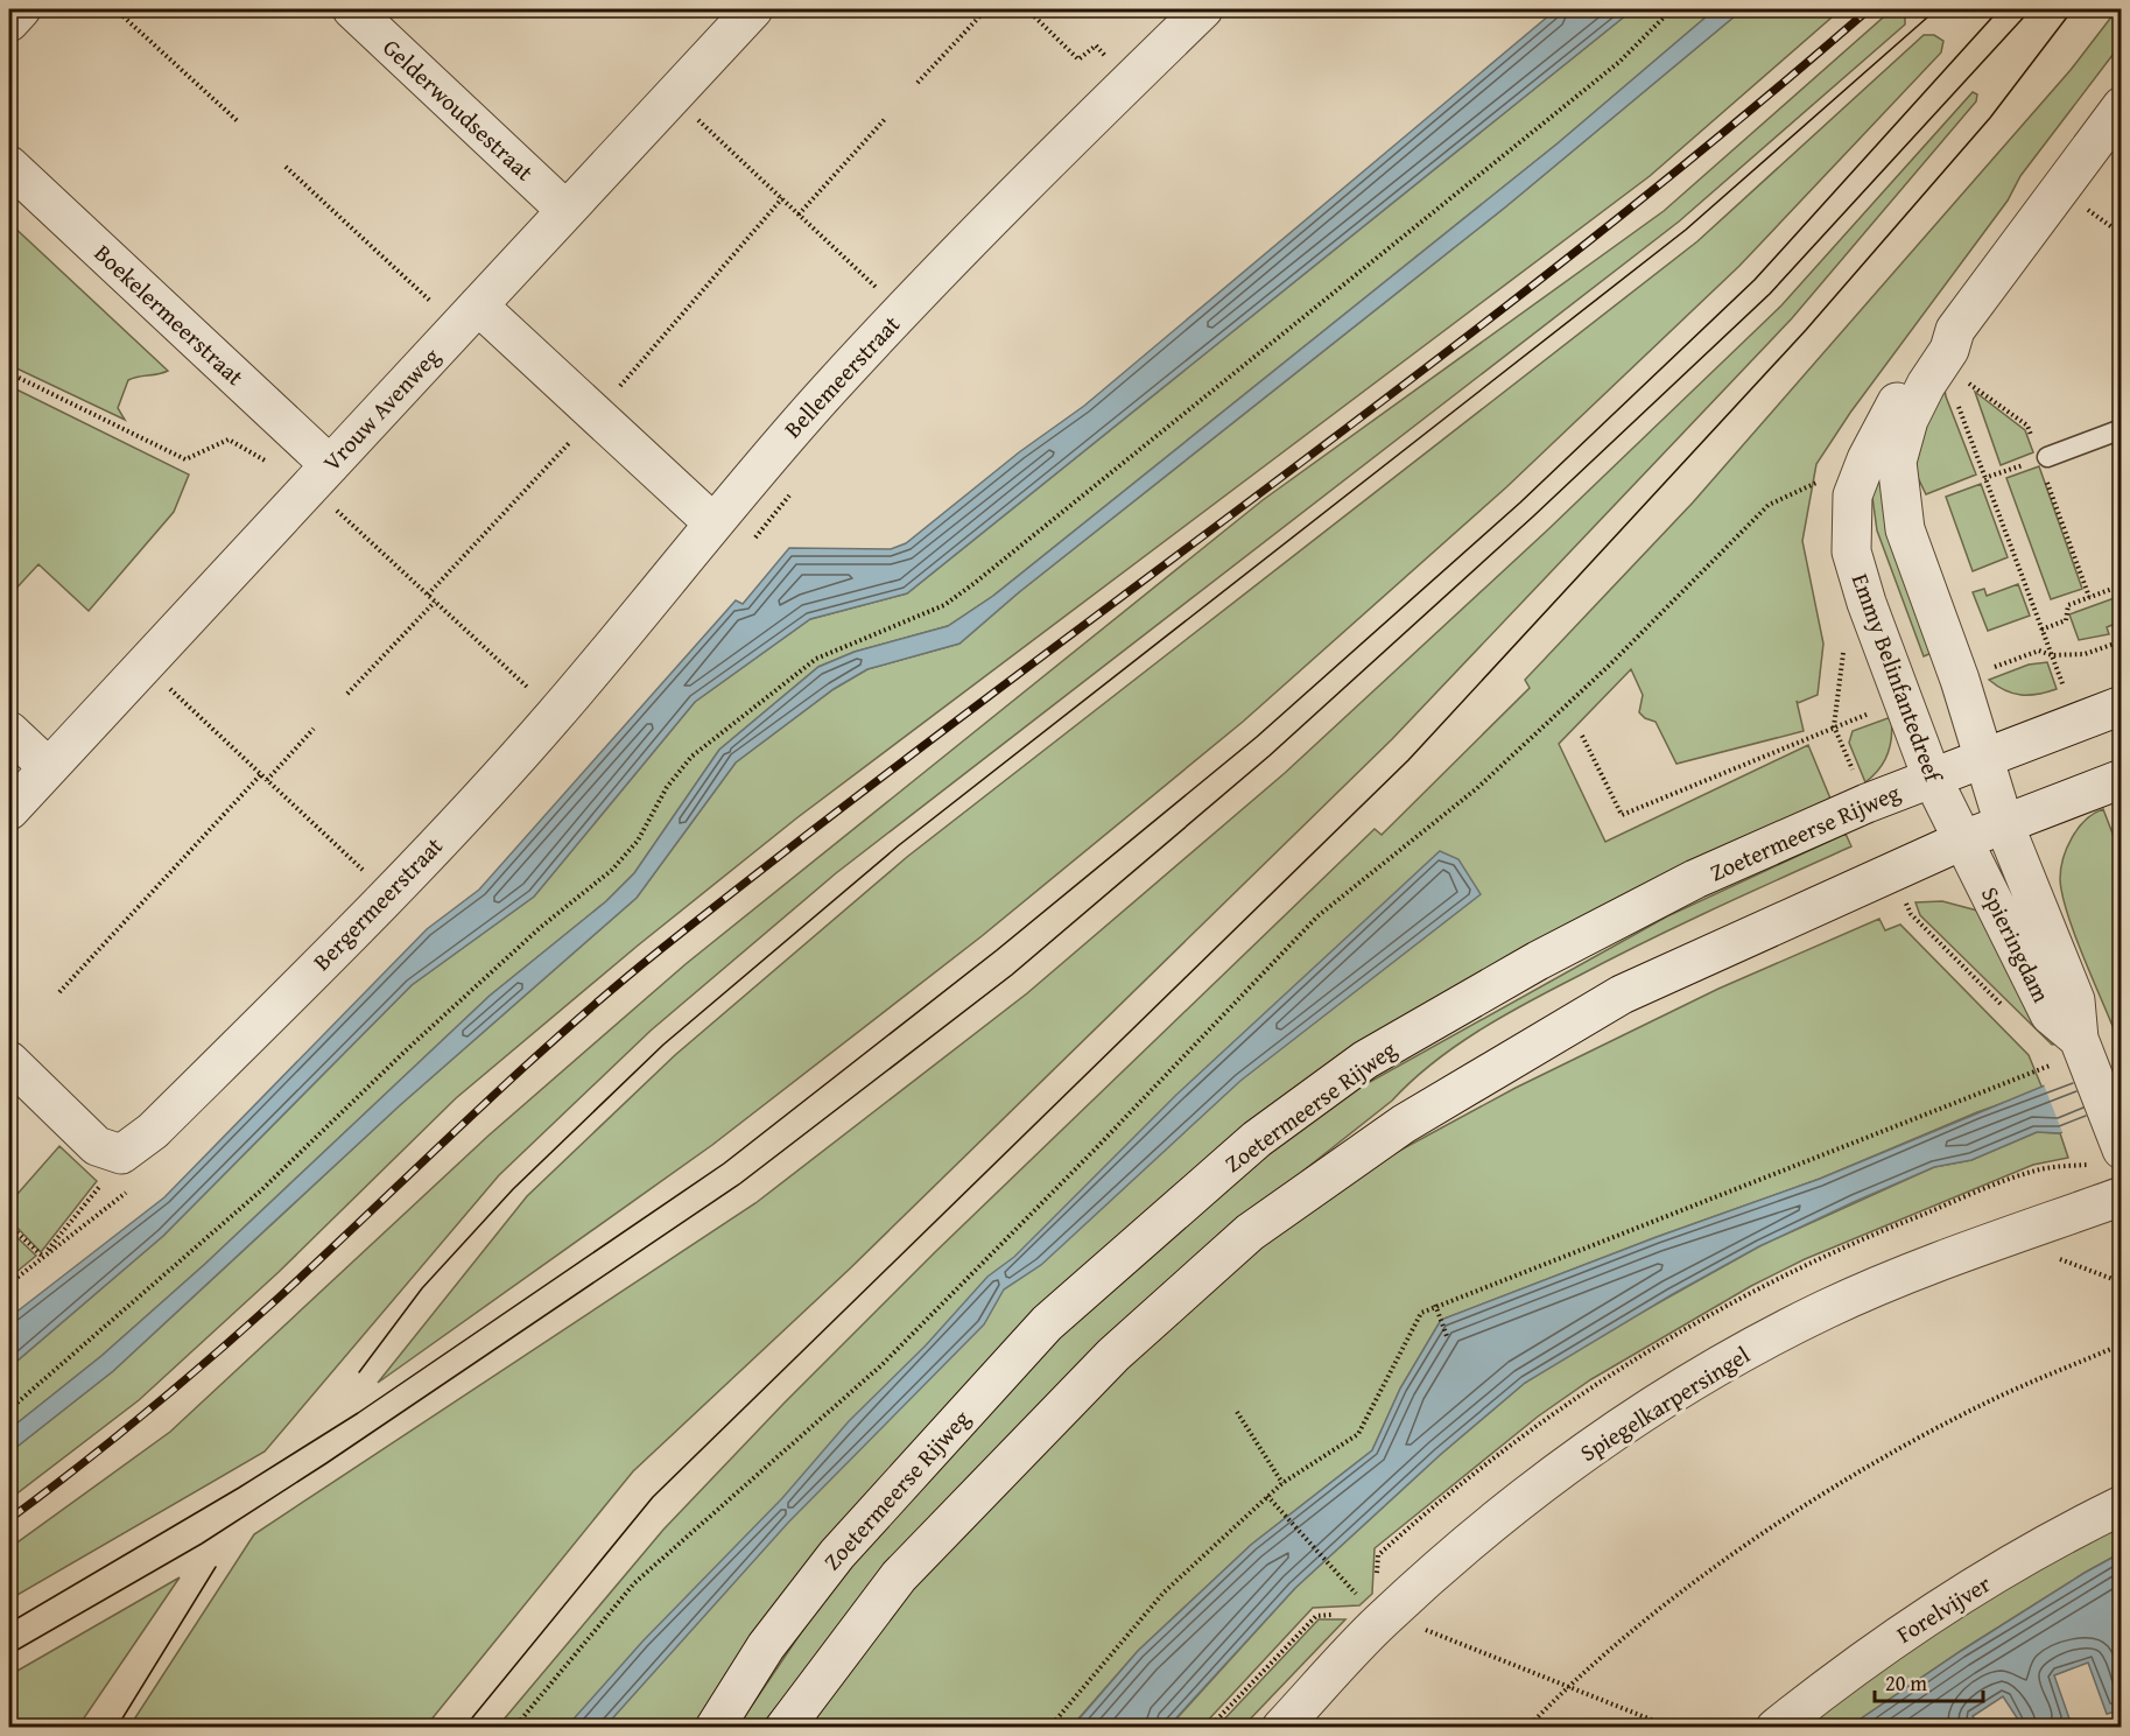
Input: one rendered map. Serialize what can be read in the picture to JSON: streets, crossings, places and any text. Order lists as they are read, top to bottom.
{
  "streets": {
    "street": [
      "Gelderwoudsestraat",
      "Boekelermeerstraat",
      "Bellemeerstraat",
      "Vrouw Avenweg",
      "Emmy Belinfantedreef",
      "Zoetermeerse Rijweg",
      "Bergermeerstraat",
      "Spieringdam",
      "Spiegelkarpersingel",
      "Forelvijver"
    ]
  },
  "crossings": [
    ["Gelderwoudsestraat", "Vrouw Avenweg"],
    ["Boekelermeerstraat", "Vrouw Avenweg"],
    ["Bellemeerstraat", "Bergermeerstraat"],
    ["Emmy Belinfantedreef", "Zoetermeerse Rijweg"],
    ["Emmy Belinfantedreef", "Spieringdam"]
  ],
  "scale_bar": "20 m"
}
